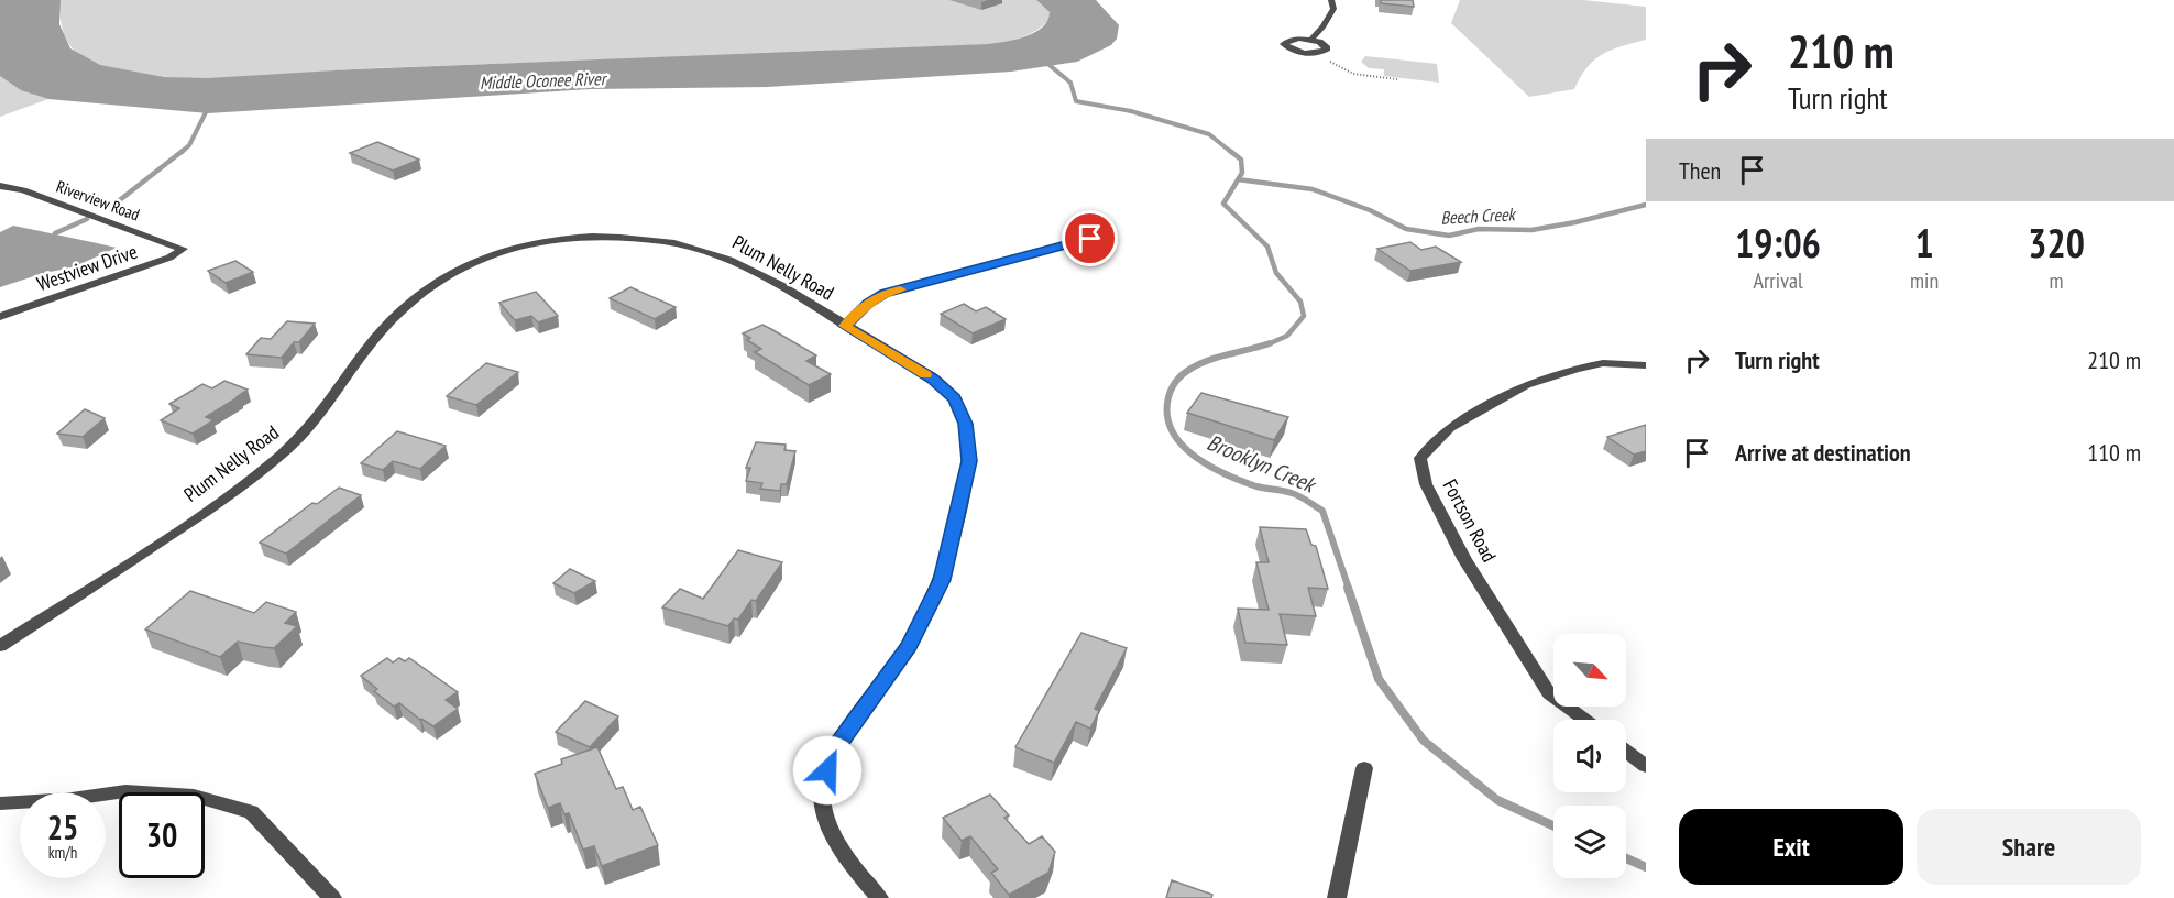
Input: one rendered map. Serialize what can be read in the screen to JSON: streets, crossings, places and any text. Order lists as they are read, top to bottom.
{
  "streets": {
    "street": [
      "Riverview Road",
      "Westview Drive",
      "Plum Nelly Road",
      "Fortson Road"
    ]
  },
  "crossings": [
    ["Riverview Road", "Westview Drive"]
  ],
  "water": ["Middle Oconee River", "Beech Creek", "Brooklyn Creek"],
  "north": "bottom right",
  "page": {
    "turn": ["210 m", "Turn right"],
    "then": "Then",
    "eta": [
      "19:06",
      "Arrival",
      "1",
      "min",
      "320",
      "m"
    ],
    "list": [
      {
        "name": "Turn right",
        "value": "210 m"
      },
      {
        "name": "Arrive at destination",
        "value": "110 m"
      }
    ],
    "speed": "25 km/h",
    "limit": "30",
    "buttons": ["Exit", "Share"]
  }
}
